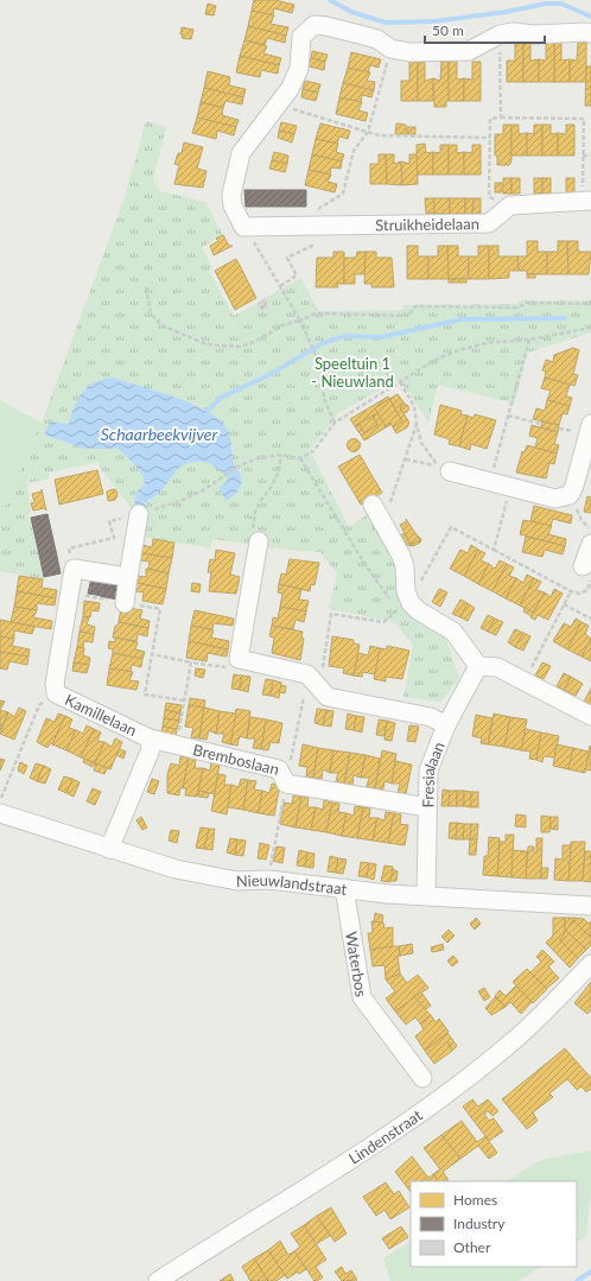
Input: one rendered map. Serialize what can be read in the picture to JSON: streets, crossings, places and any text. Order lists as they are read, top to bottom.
{
  "streets": {
    "street": [
      "Struikheidelaan",
      "Kamillelaan",
      "Bremboslaan",
      "Fresialaan",
      "Nieuwlandstraat",
      "Waterbos",
      "Lindenstraat"
    ]
  },
  "crossings": [
    ["Kamillelaan", "Bremboslaan"],
    ["Kamillelaan", "Nieuwlandstraat"],
    ["Bremboslaan", "Fresialaan"],
    ["Fresialaan", "Nieuwlandstraat"],
    ["Nieuwlandstraat", "Waterbos"]
  ],
  "water": ["Schaarbeekvijver"],
  "parks": ["Speeltuin 1 - Nieuwland"],
  "legend": ["Homes", "Industry", "Other"],
  "scale_bar": "50 m"
}
